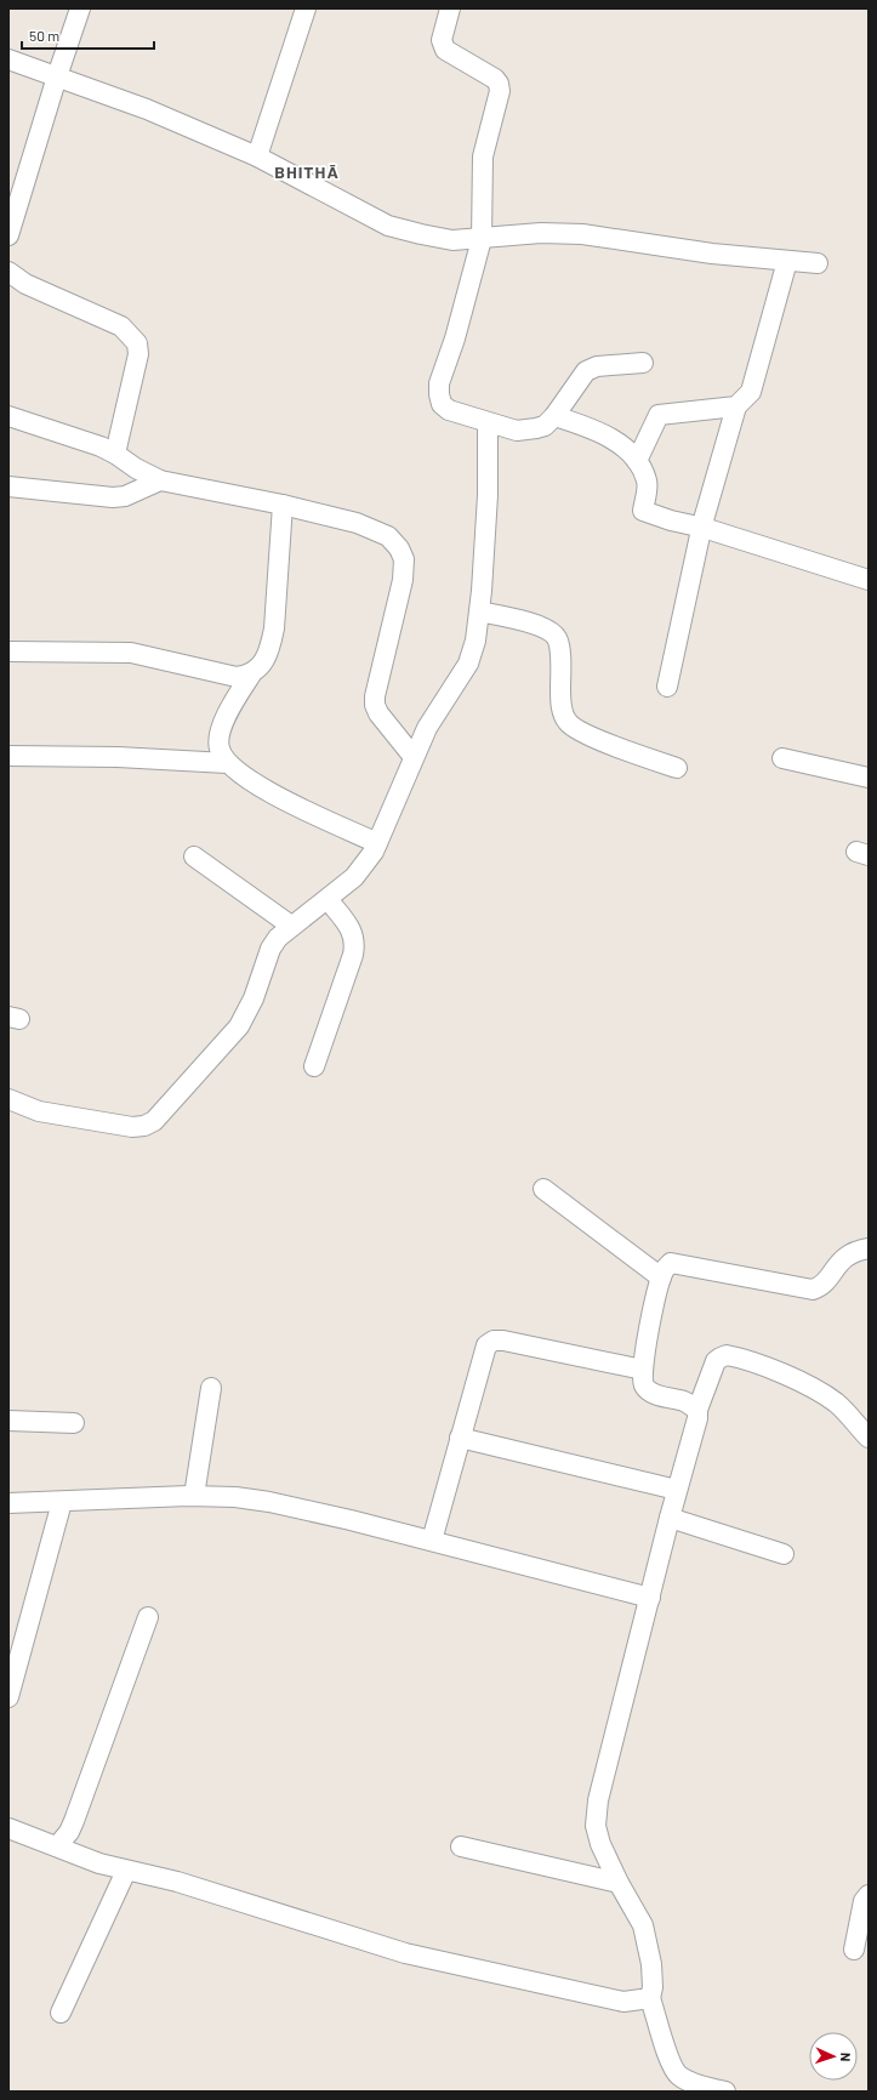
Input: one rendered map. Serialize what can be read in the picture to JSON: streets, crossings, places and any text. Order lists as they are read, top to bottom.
{
  "districts": ["BHITHĀ"],
  "scale_bar": "50 m",
  "north": "right"
}
